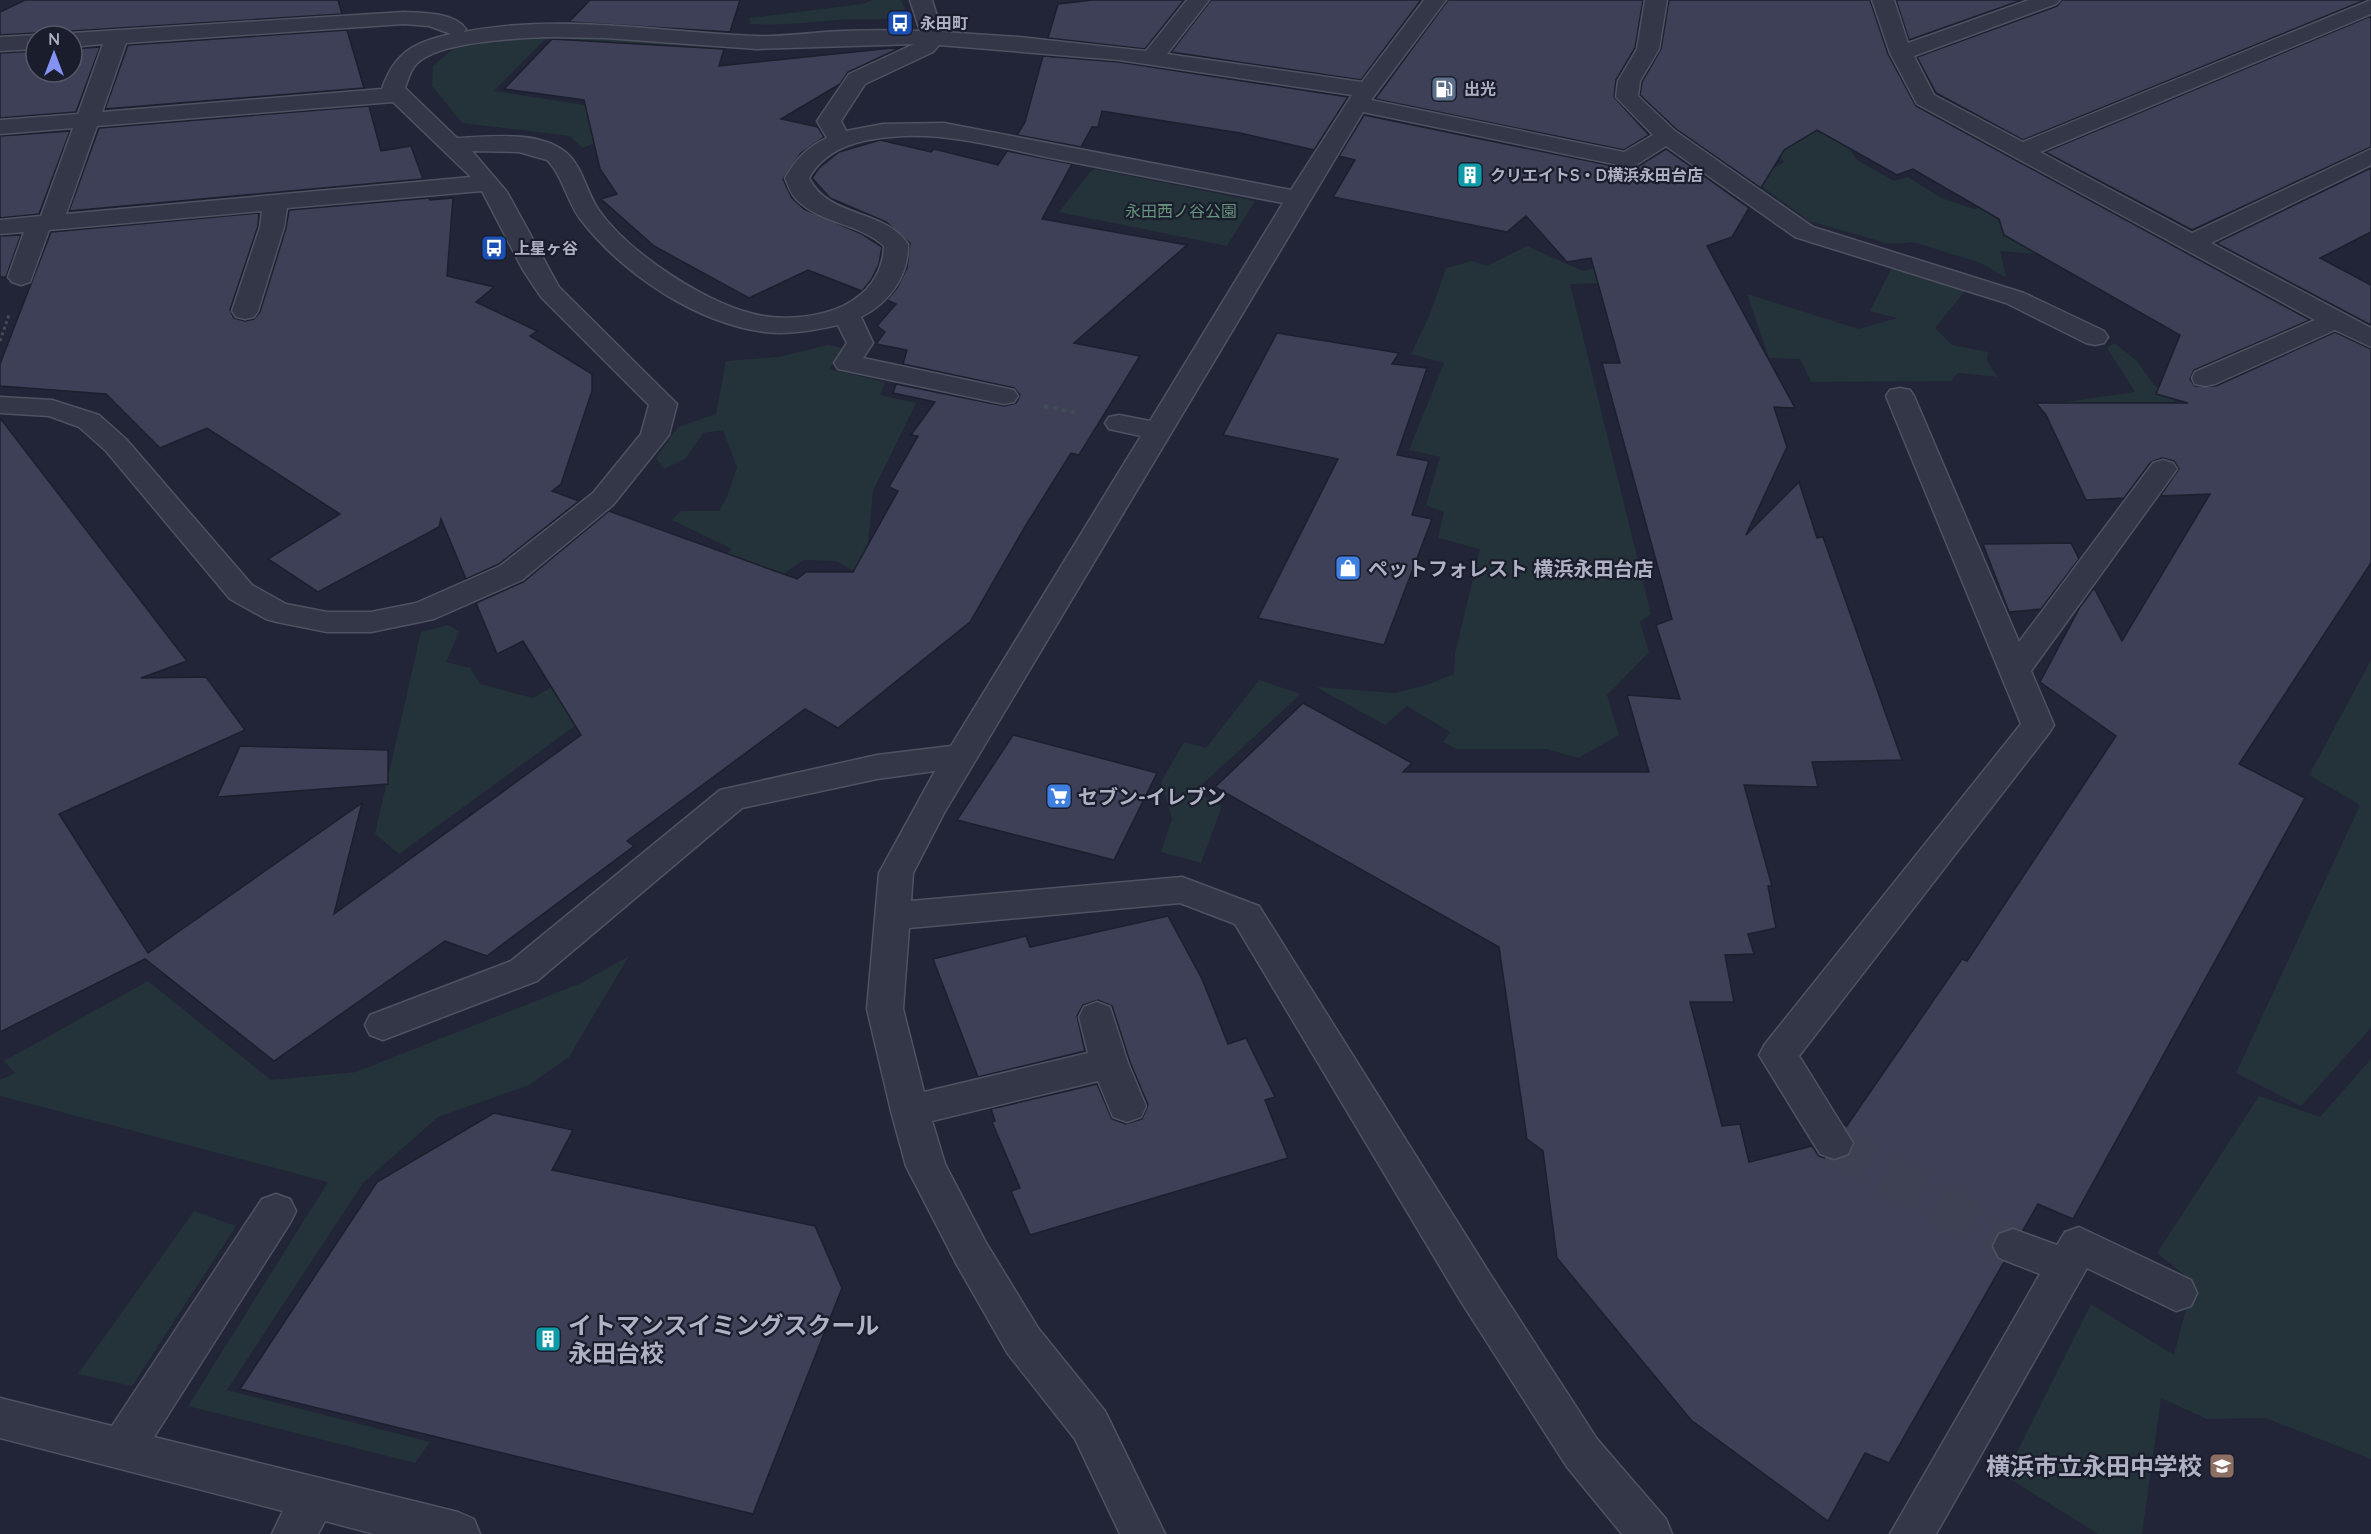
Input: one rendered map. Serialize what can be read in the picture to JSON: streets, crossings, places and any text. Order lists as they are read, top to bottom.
{
  "parks": ["永田西ノ谷公園"],
  "places": {
    "bus stop": ["永田町", "上星ヶ谷"],
    "fuel station": ["出光"],
    "building": ["クリエイトS・D横浜永田台店", "イトマンスイミングスクール 永田台校"],
    "shop": ["ペットフォレスト 横浜永田台店"],
    "supermarket": ["セブン-イレブン"],
    "school or university": ["横浜市立永田中学校"]
  },
  "north": "top"
}
